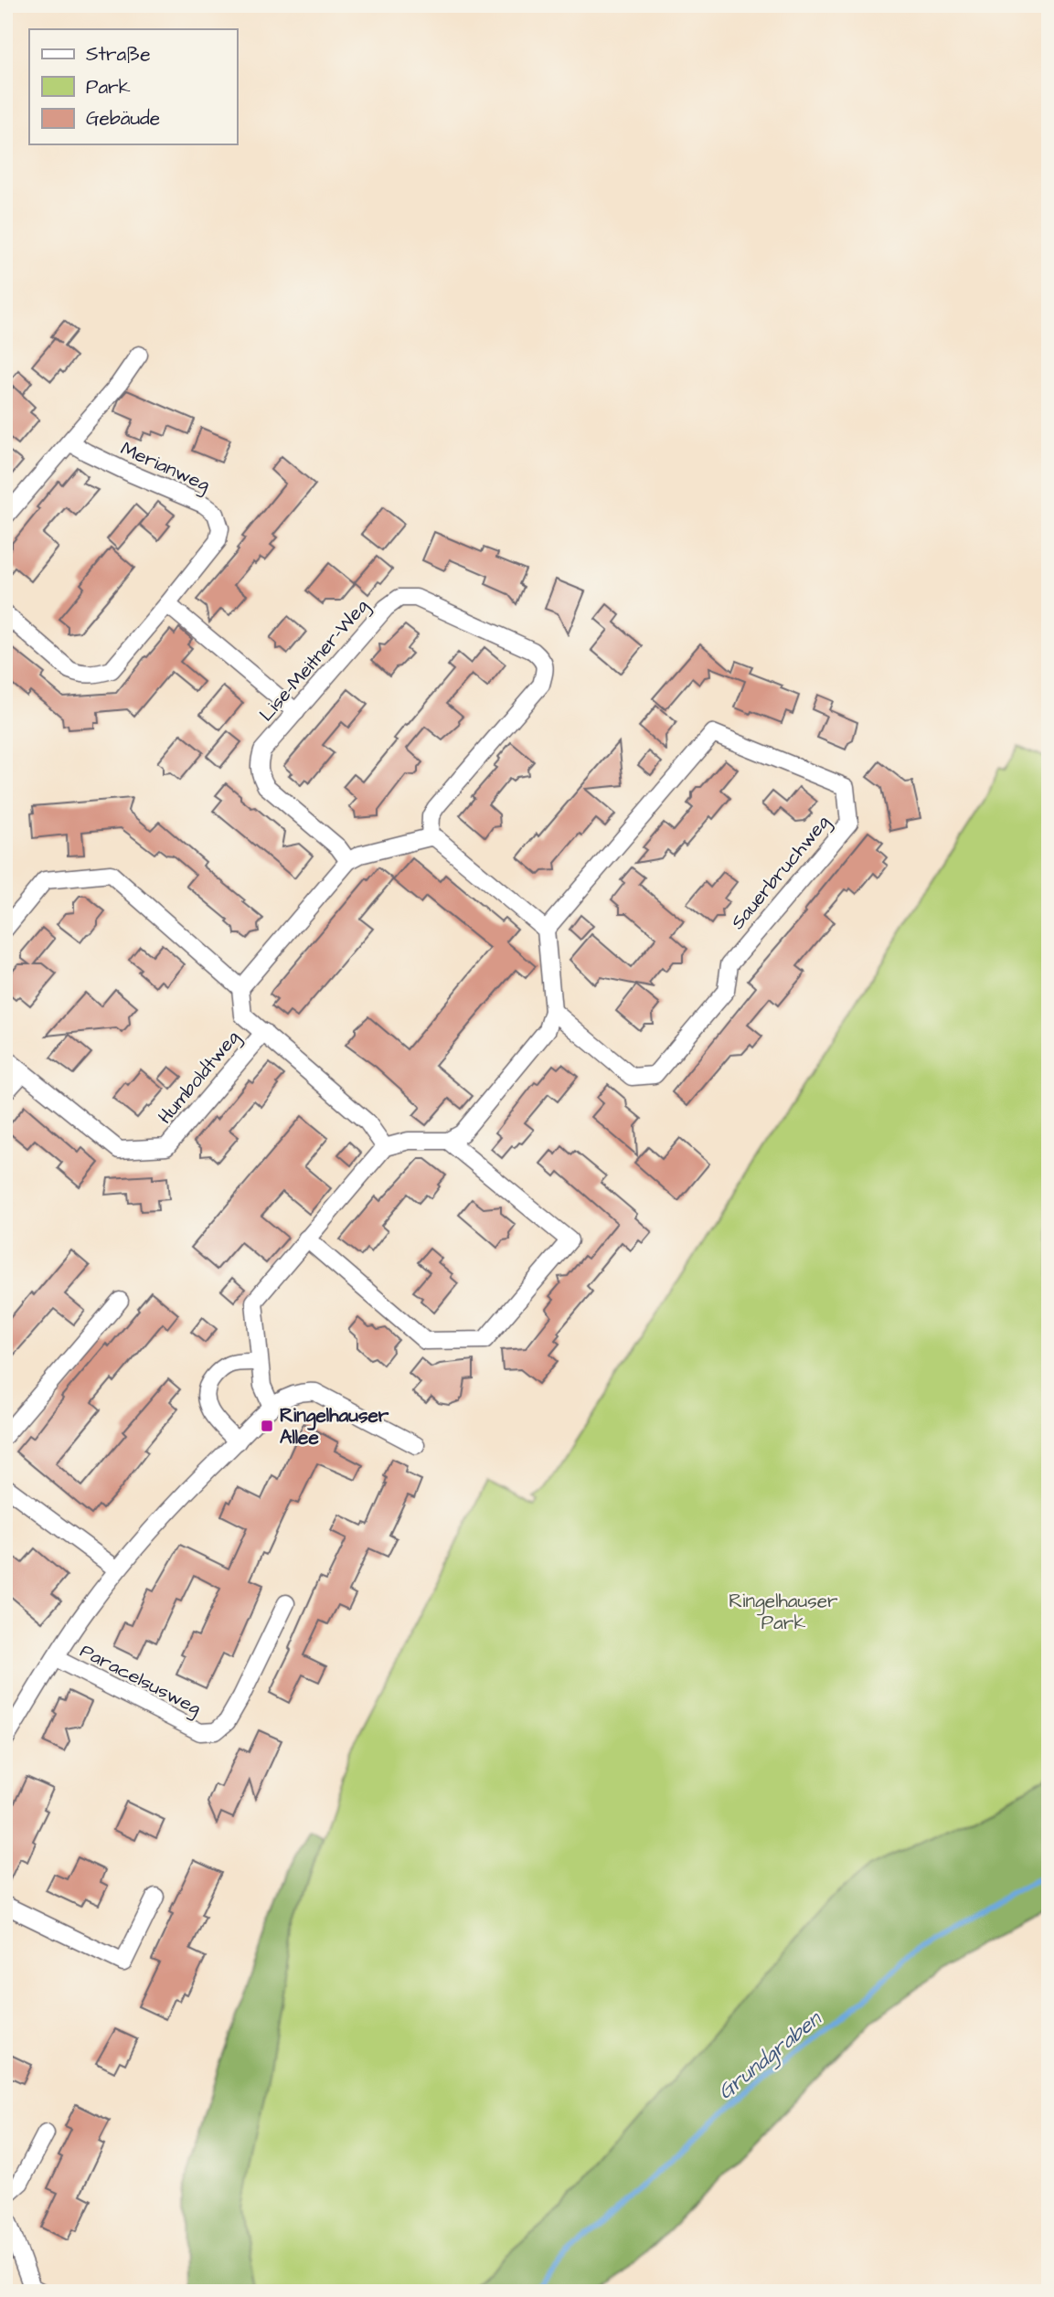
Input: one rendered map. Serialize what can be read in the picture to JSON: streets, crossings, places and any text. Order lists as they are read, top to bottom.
{
  "streets": {
    "street": [
      "Merianweg",
      "Lise-Meitner-Weg",
      "Sauerbruchweg",
      "Humboldtweg",
      "Paracelsusweg"
    ]
  },
  "water": ["Grundgraben"],
  "parks": ["Ringelhauser Park"],
  "places": {
    "transit": ["Ringelhauser Allee"]
  },
  "legend": ["Straße", "Park", "Gebäude"]
}
